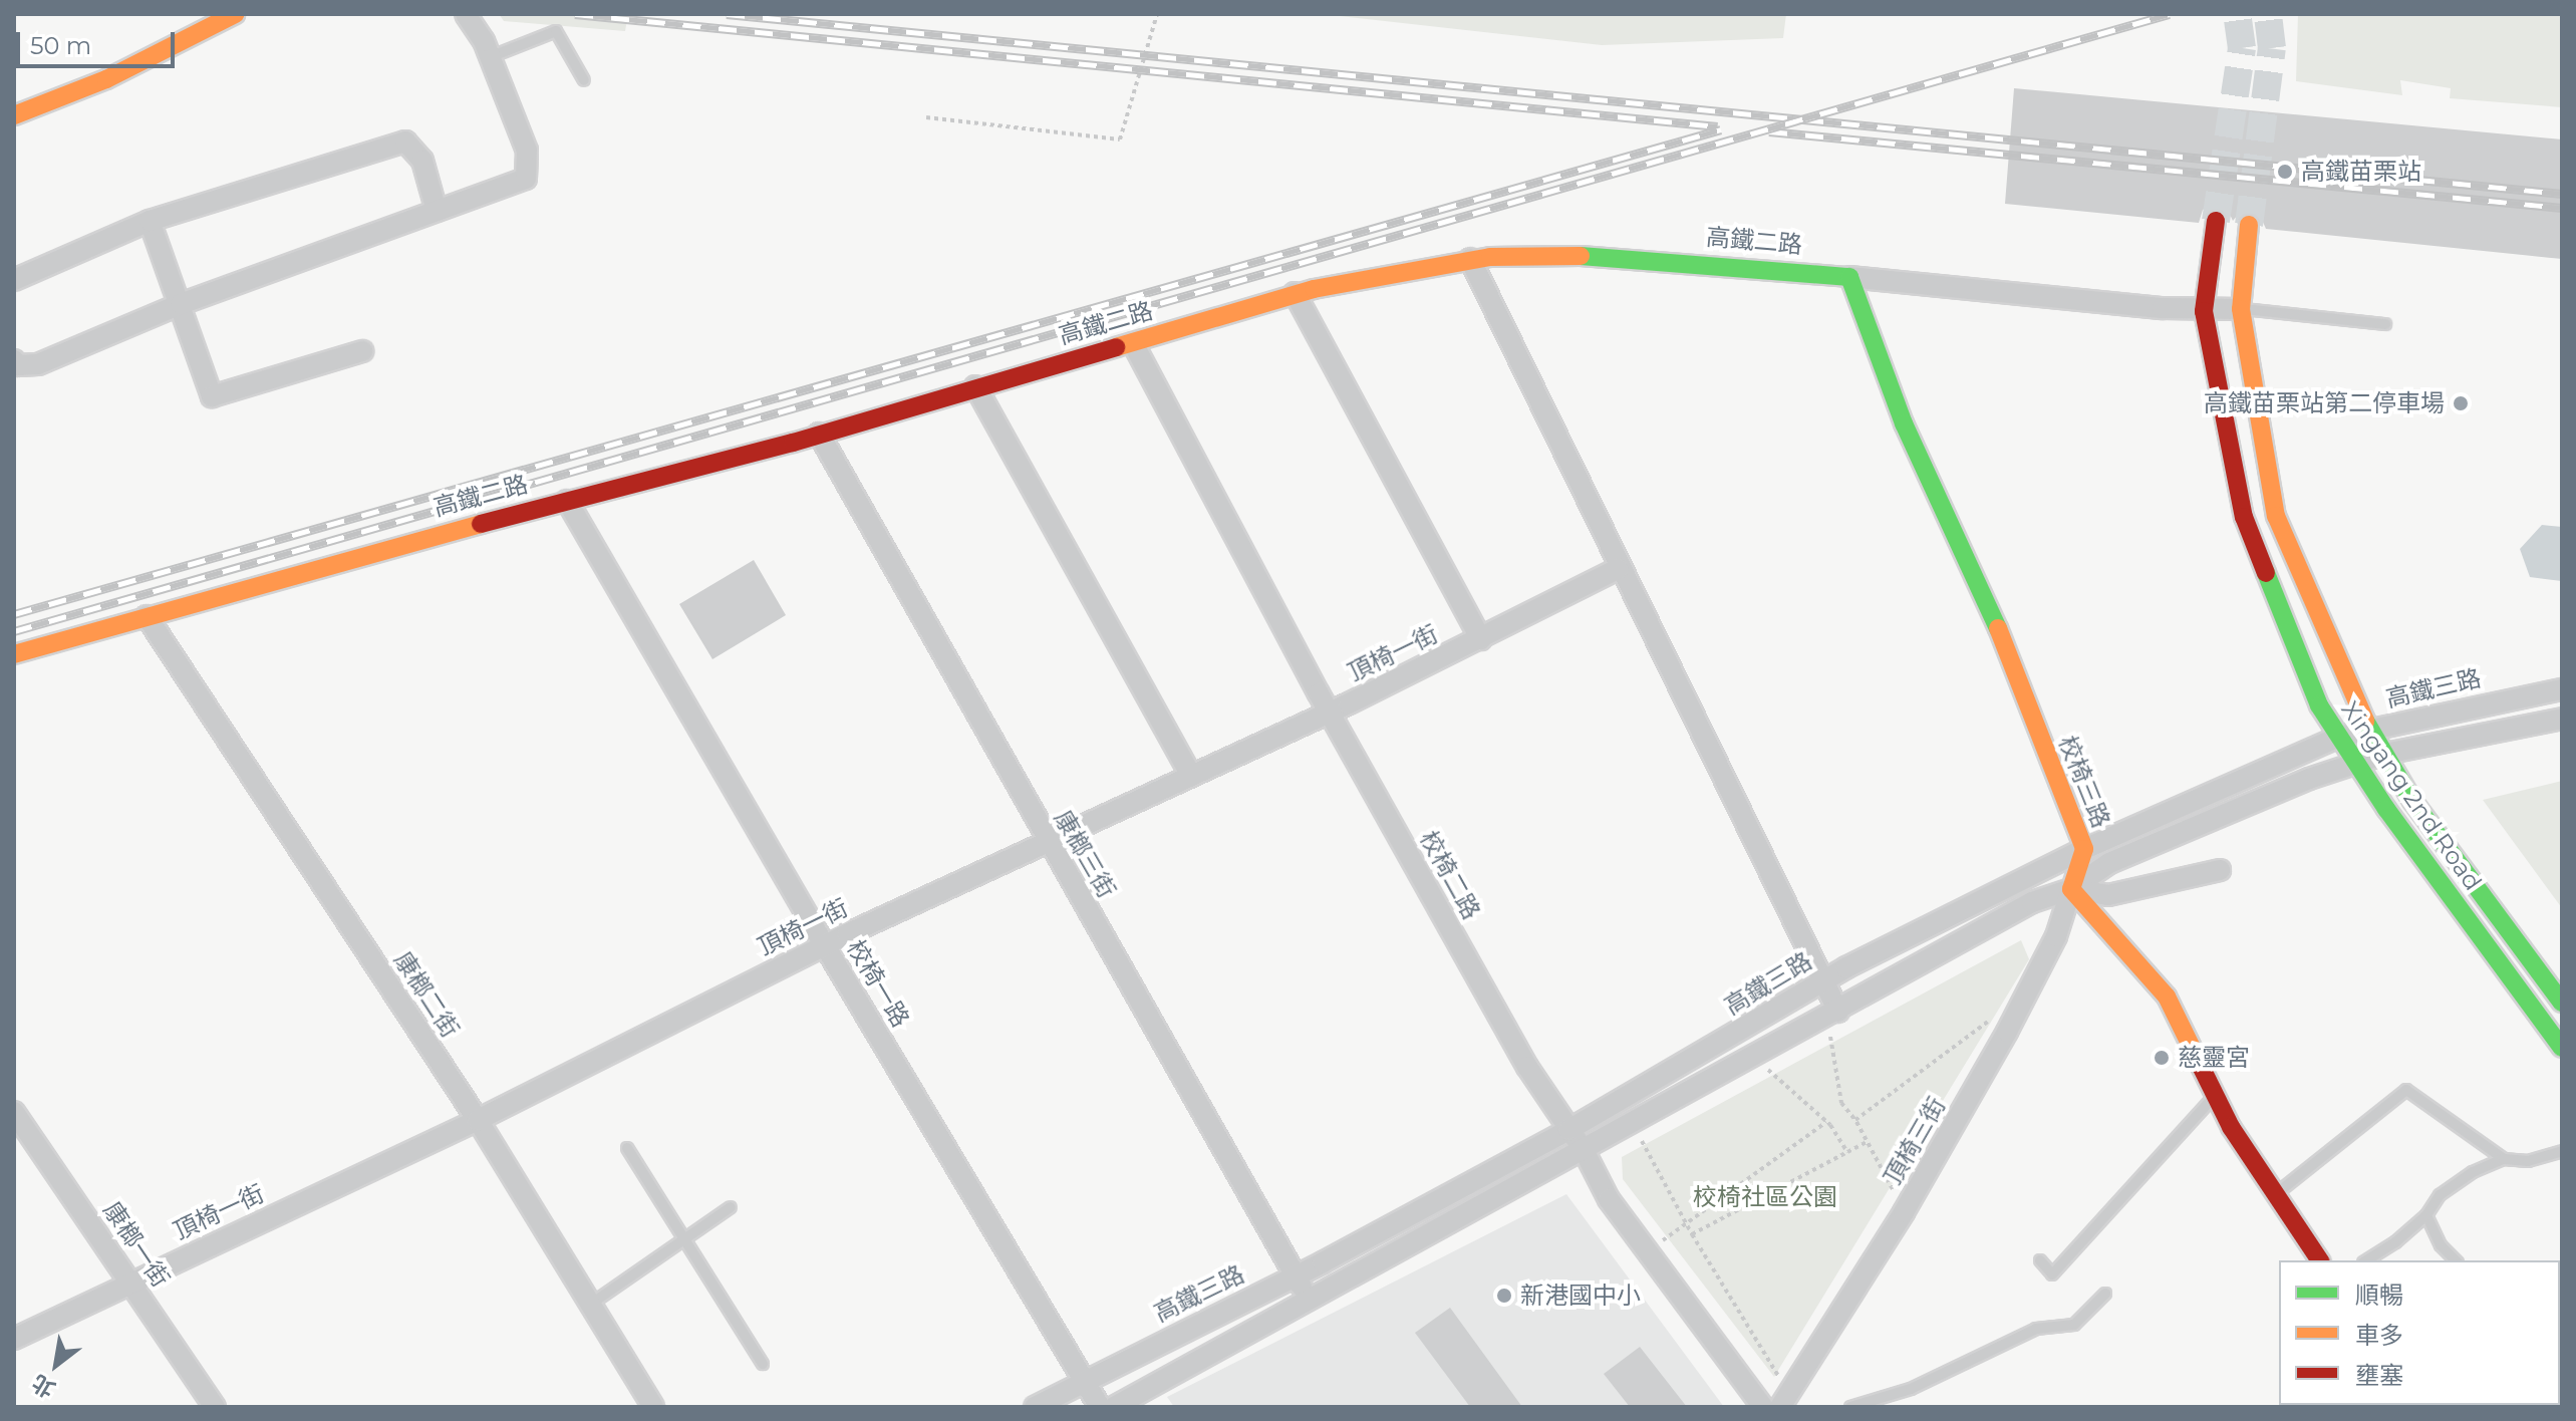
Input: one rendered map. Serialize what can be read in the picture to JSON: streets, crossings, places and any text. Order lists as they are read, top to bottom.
{
  "streets": {
    "street": [
      "高鐵二路",
      "頂椅一街",
      "高鐵三路",
      "校椅三路",
      "Xingang 2nd Road",
      "康榔三街",
      "校椅二路",
      "校椅一路",
      "康榔二街",
      "頂椅三街",
      "康榔一街"
    ]
  },
  "crossings": [
    ["高鐵二路", "校椅三路"],
    ["高鐵二路", "Xingang 2nd Road"],
    ["高鐵二路", "康榔三街"],
    ["高鐵二路", "校椅二路"],
    ["高鐵二路", "校椅一路"],
    ["高鐵二路", "康榔二街"],
    ["頂椅一街", "康榔三街"],
    ["頂椅一街", "校椅二路"],
    ["頂椅一街", "校椅一路"],
    ["頂椅一街", "康榔二街"],
    ["頂椅一街", "康榔一街"],
    ["高鐵三路", "校椅三路"],
    ["高鐵三路", "Xingang 2nd Road"],
    ["高鐵三路", "康榔三街"],
    ["高鐵三路", "校椅二路"],
    ["高鐵三路", "校椅一路"],
    ["校椅三路", "頂椅三街"]
  ],
  "parks": ["校椅社區公園"],
  "places": [
    "高鐵苗栗站",
    "高鐵苗栗站第二停車場",
    "慈靈宮",
    "新港國中小"
  ],
  "legend": ["順暢", "車多", "壅塞"],
  "scale_bar": "50 m",
  "north": "bottom left"
}
